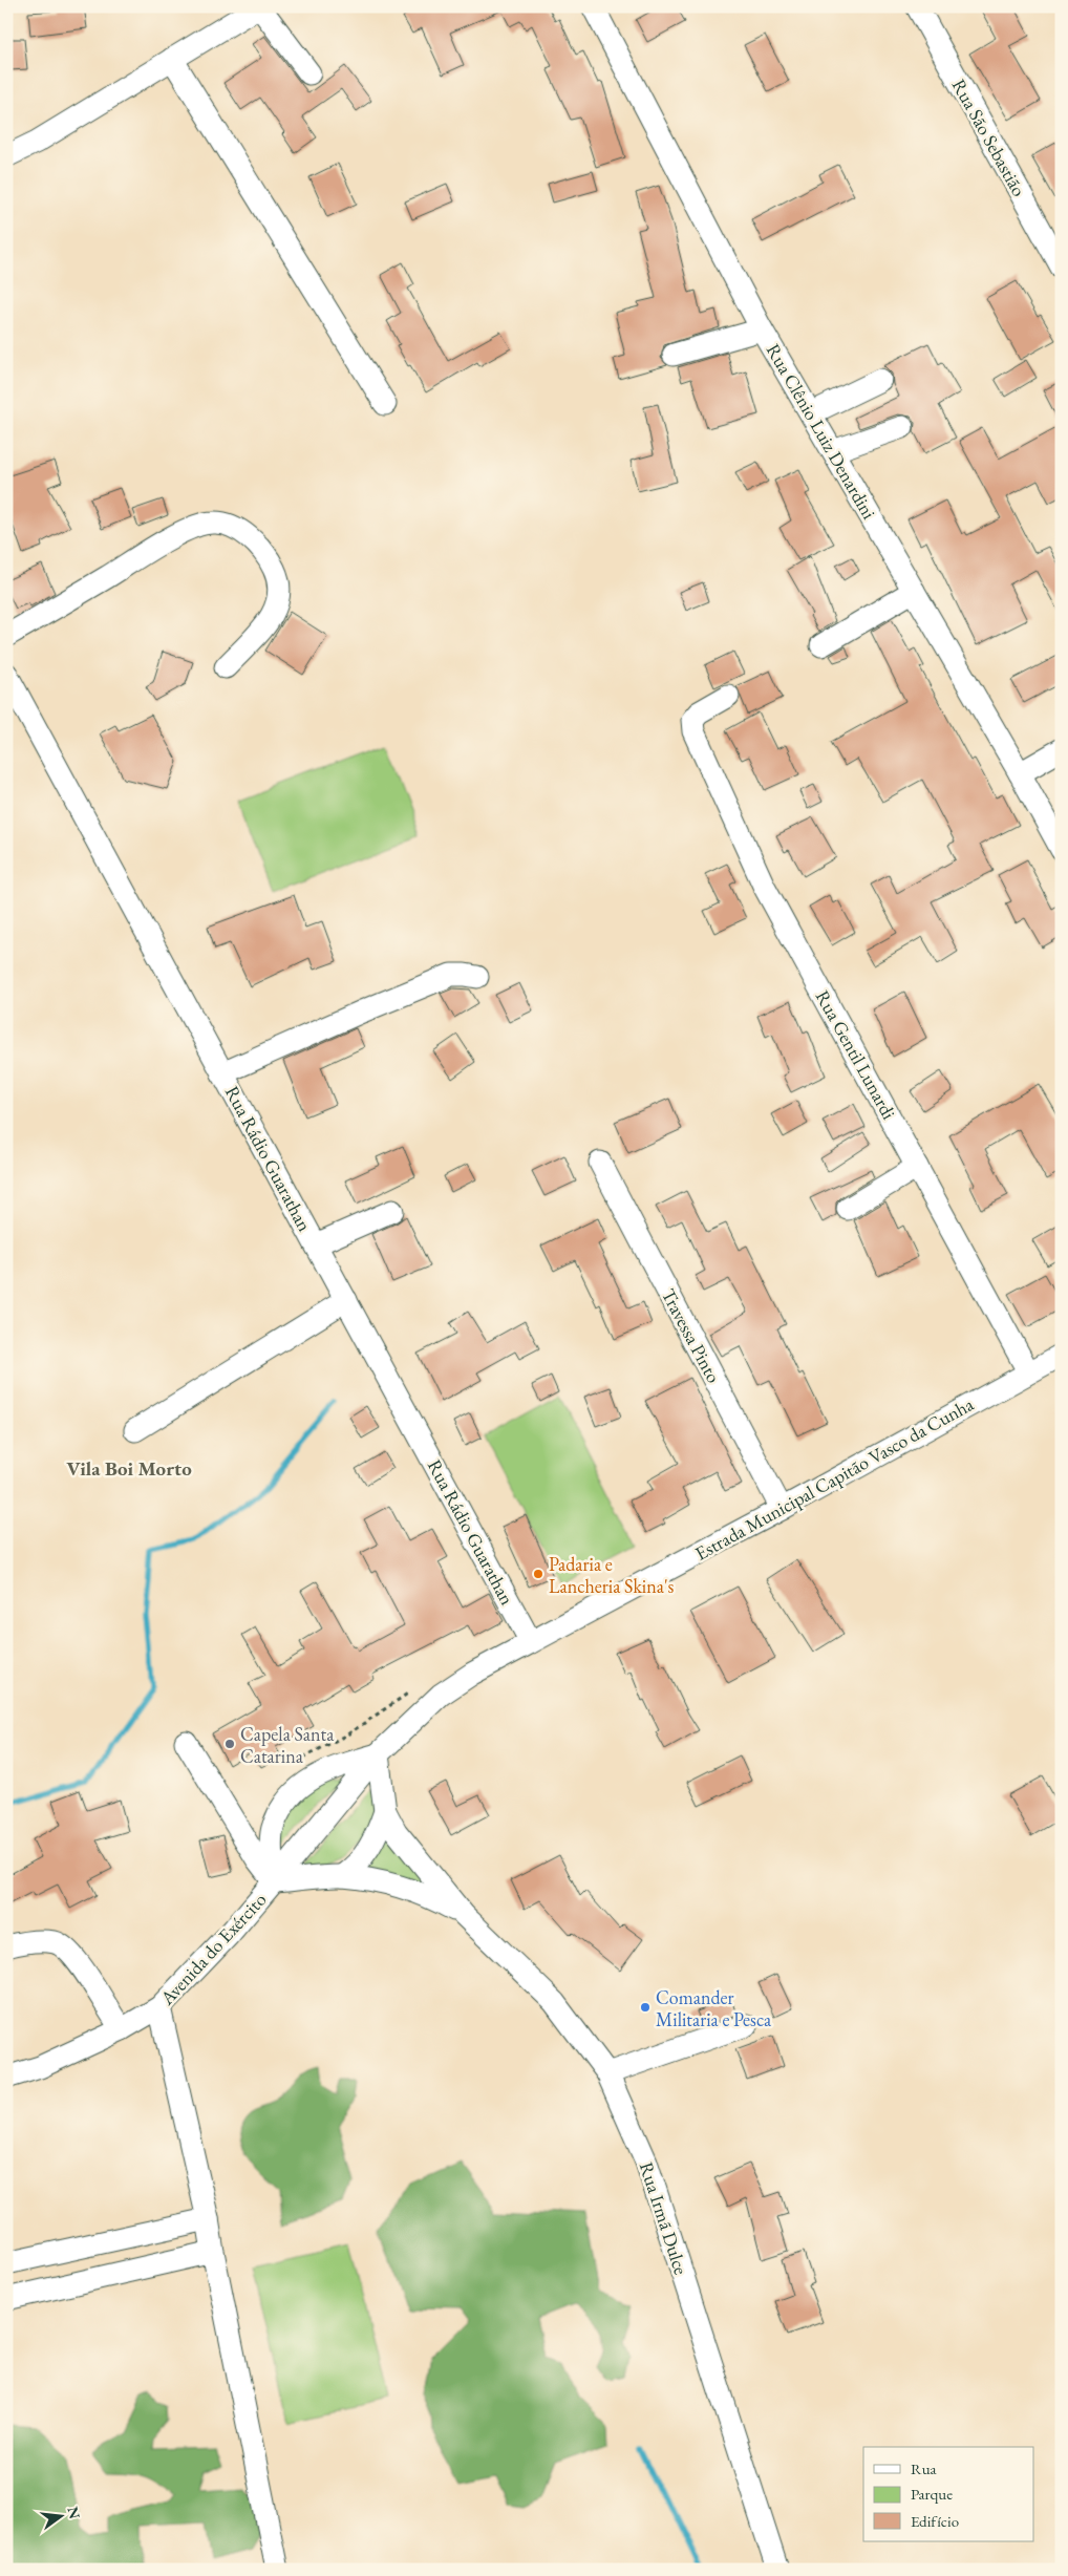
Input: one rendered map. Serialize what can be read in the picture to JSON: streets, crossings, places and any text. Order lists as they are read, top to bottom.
{
  "streets": {
    "street": [
      "Rua São Sebastião",
      "Rua Clênio Luiz Denardini",
      "Rua Gentil Lunardi",
      "Rua Rádio Guarathan",
      "Travessa Pinto",
      "Estrada Municipal Capitão Vasco da Cunha",
      "Avenida do Exército",
      "Rua Irmã Dulce"
    ]
  },
  "crossings": [
    ["Rua Gentil Lunardi", "Estrada Municipal Capitão Vasco da Cunha"],
    ["Rua Rádio Guarathan", "Estrada Municipal Capitão Vasco da Cunha"],
    ["Travessa Pinto", "Estrada Municipal Capitão Vasco da Cunha"],
    ["Estrada Municipal Capitão Vasco da Cunha", "Avenida do Exército"],
    ["Estrada Municipal Capitão Vasco da Cunha", "Rua Irmã Dulce"],
    ["Avenida do Exército", "Rua Irmã Dulce"]
  ],
  "districts": ["Vila Boi Morto"],
  "places": ["Padaria e Lancheria Skina's", "Capela Santa Catarina", "Comander Militaria e Pesca"],
  "legend": ["Rua", "Parque", "Edifício"],
  "north": "right"
}
